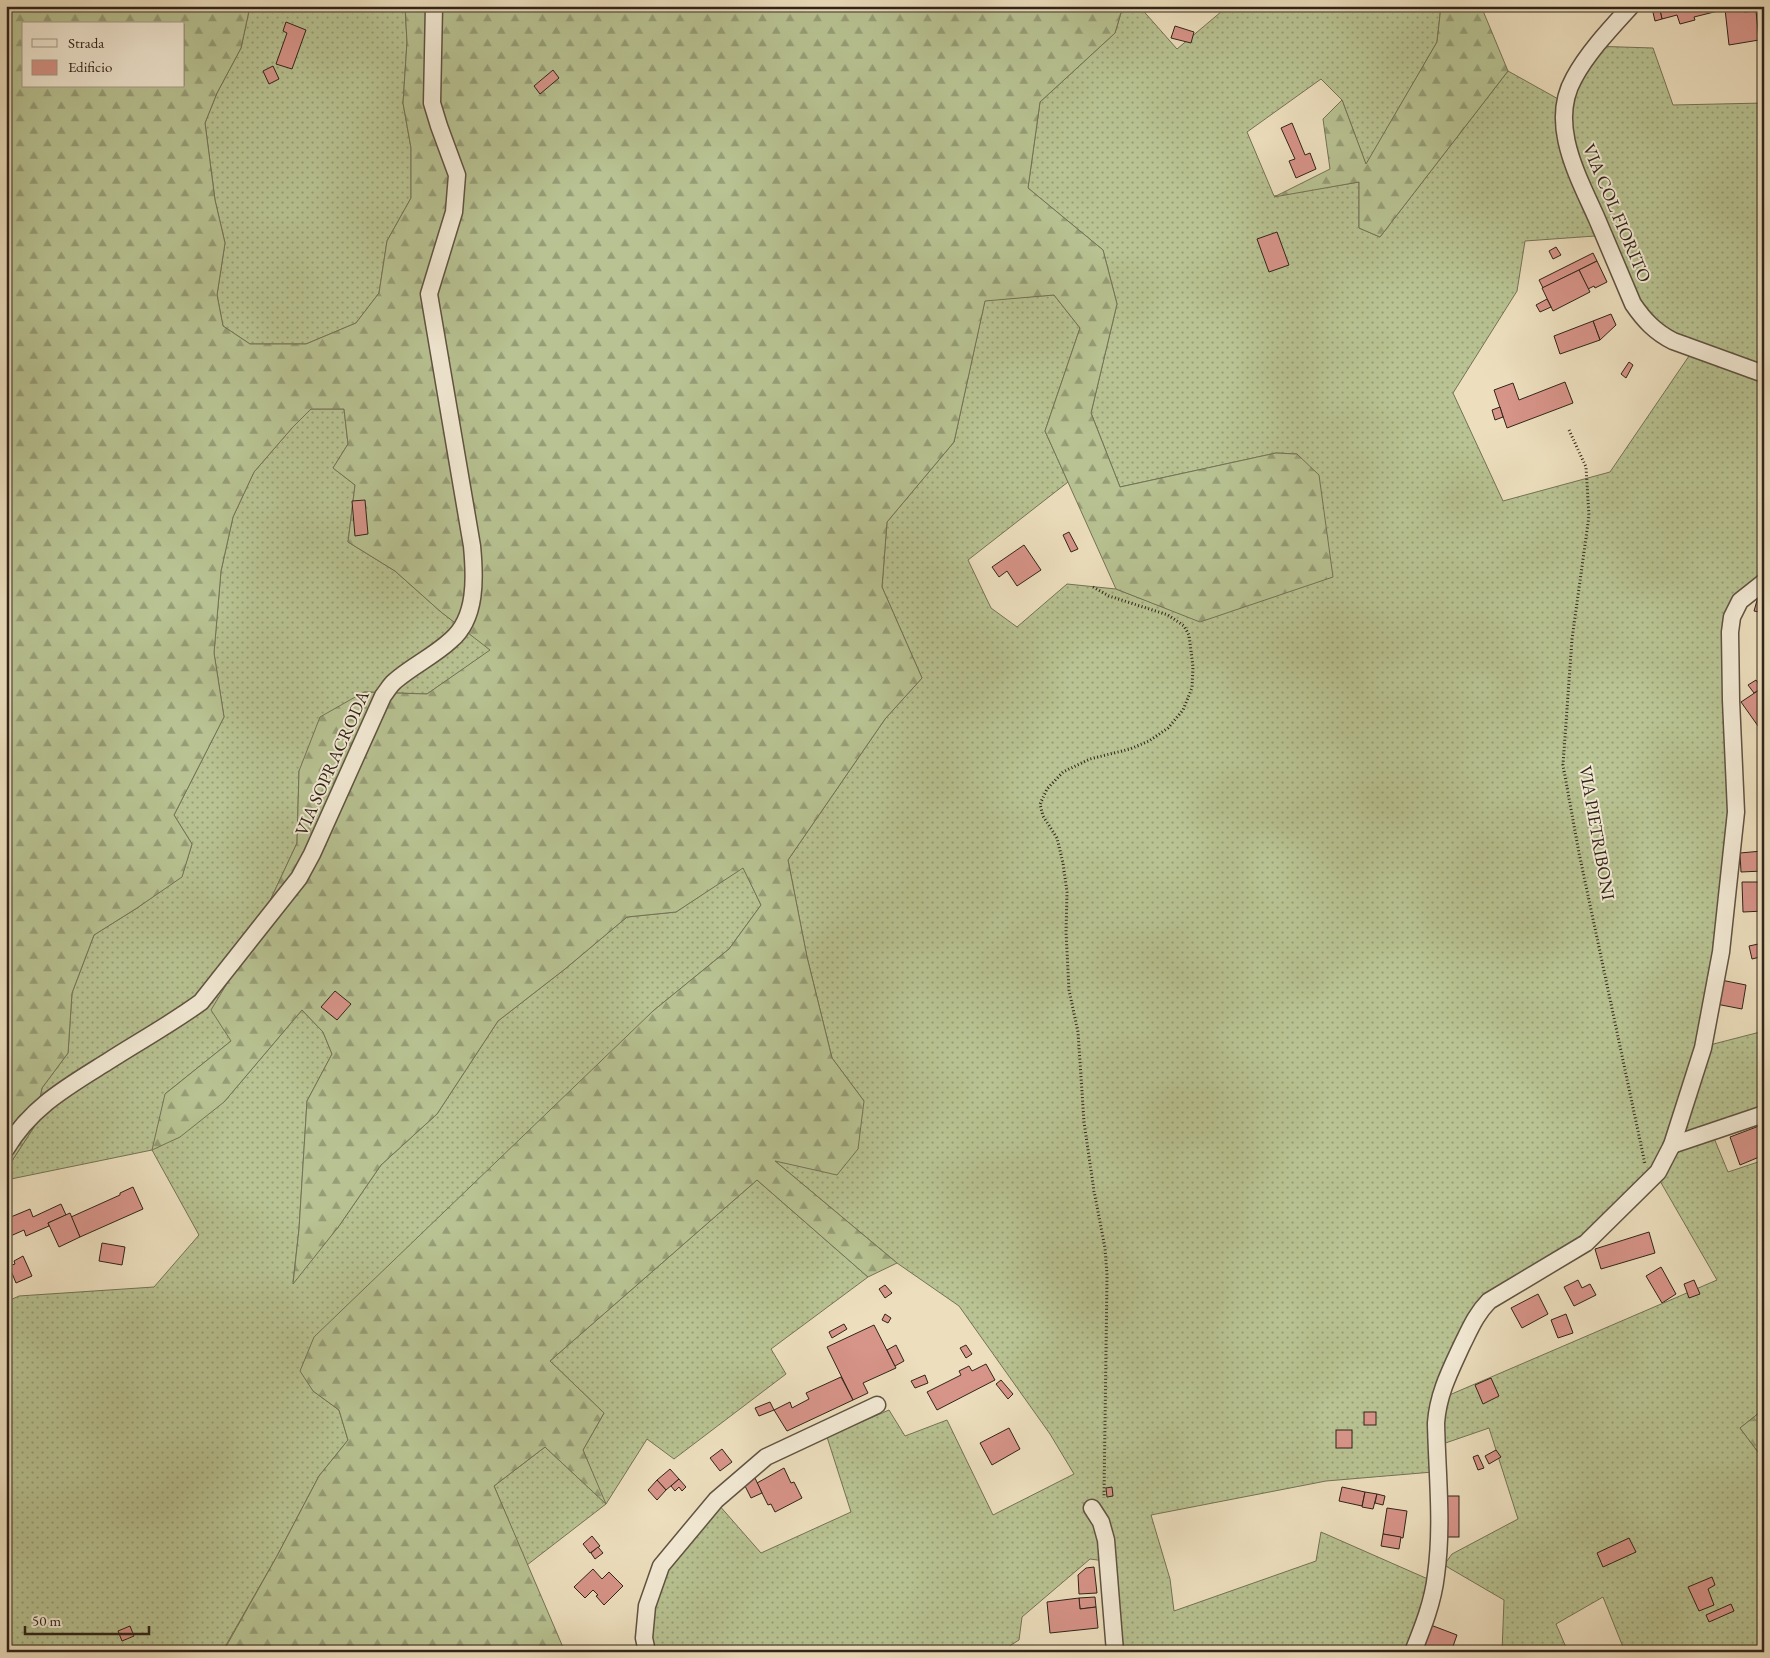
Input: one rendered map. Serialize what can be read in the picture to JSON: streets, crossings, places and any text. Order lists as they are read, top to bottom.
{
  "streets": {
    "street": ["VIA COL FIORITO", "VIA SOPRACRODA"],
    "path": ["VIA PIETRIBONI"]
  },
  "legend": ["Strada", "Edificio"],
  "scale_bar": "50 m"
}
